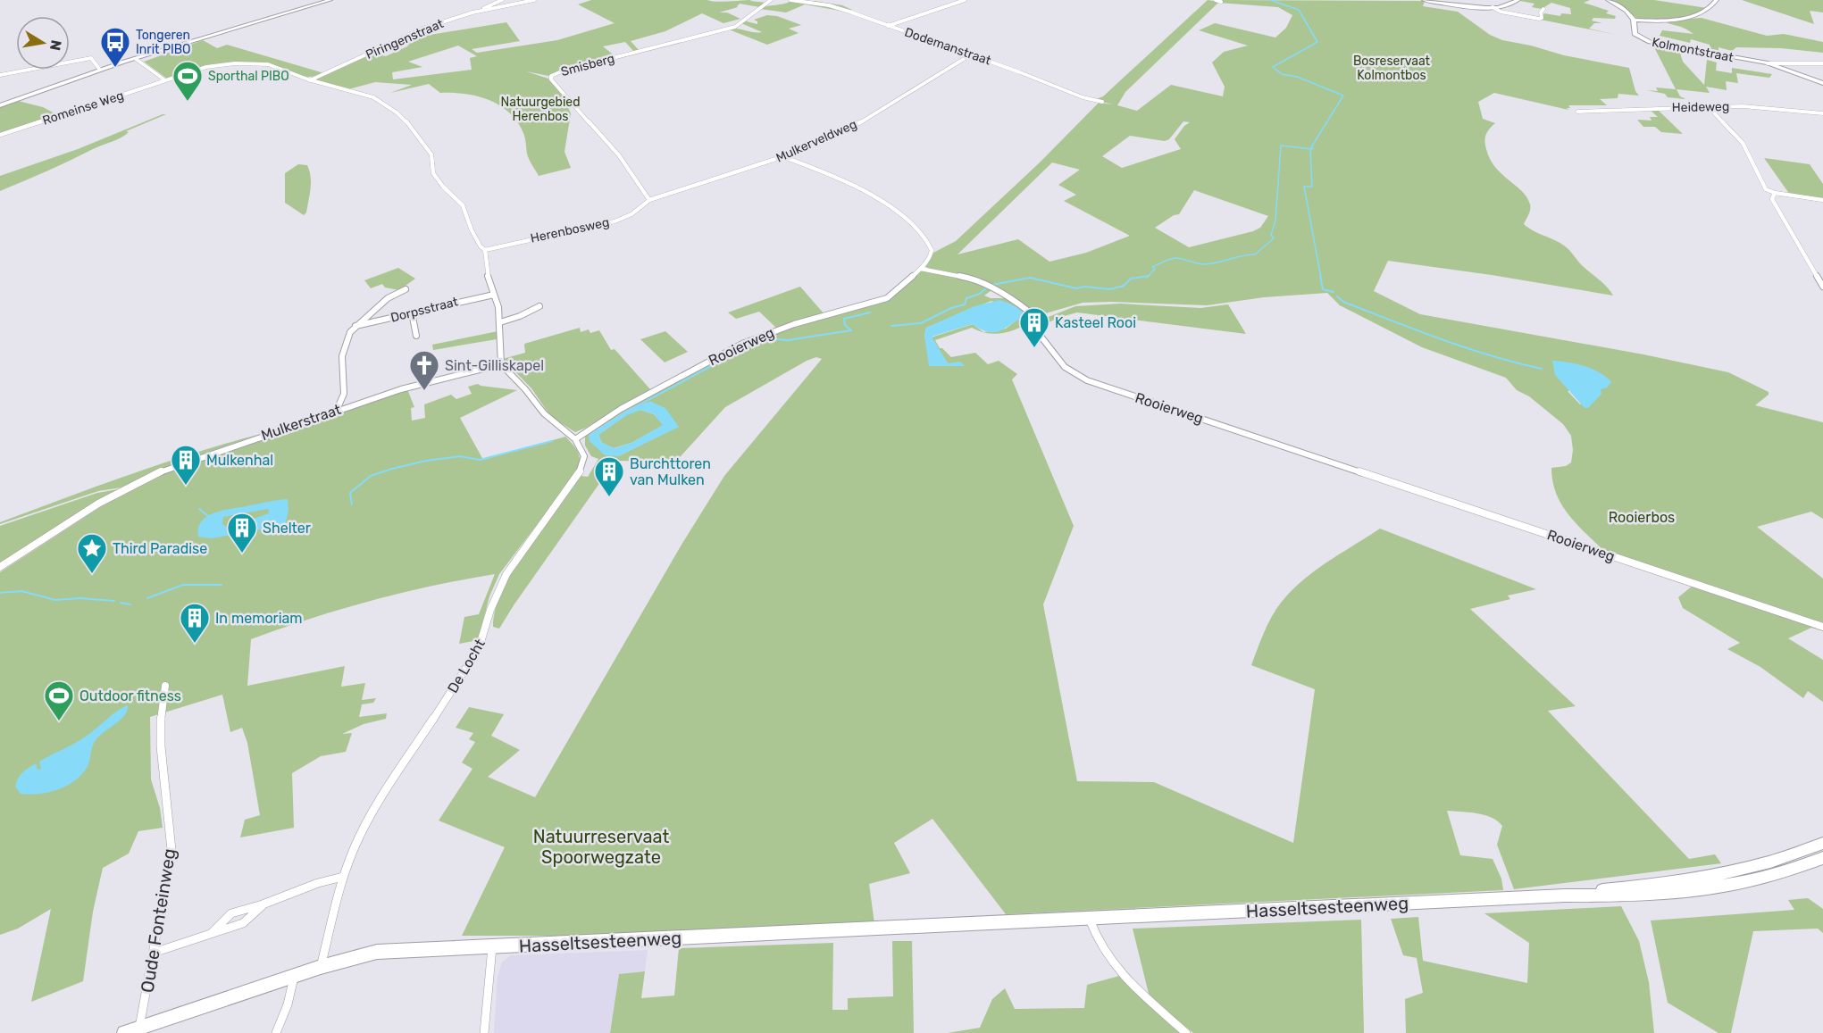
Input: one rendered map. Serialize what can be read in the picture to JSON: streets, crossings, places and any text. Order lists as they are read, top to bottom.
{
  "streets": {
    "main road": ["Kolmontstraat", "Hasseltsesteenweg"],
    "street": [
      "Piringenstraat",
      "Dodemanstraat",
      "Smisberg",
      "Heideweg",
      "Romeinse Weg",
      "Mulkerveldweg",
      "Herenbosweg",
      "Dorpsstraat",
      "Rooierweg",
      "Mulkerstraat",
      "De Locht",
      "Oude Fonteinweg"
    ]
  },
  "crossings": [
    ["Piringenstraat", "Romeinse Weg"],
    ["Dodemanstraat", "Mulkerveldweg"],
    ["Smisberg", "Mulkerveldweg"],
    ["Smisberg", "Herenbosweg"],
    ["Mulkerveldweg", "Herenbosweg"],
    ["Rooierweg", "De Locht"],
    ["De Locht", "Hasseltsesteenweg"],
    ["Hasseltsesteenweg", "Oude Fonteinweg"]
  ],
  "parks": [
    "Bosreservaat Kolmontbos",
    "Natuurgebied Herenbos",
    "Rooierbos",
    "Natuurreservaat Spoorwegzate"
  ],
  "places": {
    "bus stop": ["Tongeren Inrit PIBO"],
    "sports": ["Sporthal PIBO", "Outdoor fitness"],
    "building": [
      "Kasteel Rooi",
      "Mulkenhal",
      "Burchttoren van Mulken",
      "Shelter",
      "In memoriam"
    ],
    "church": ["Sint-Gilliskapel"],
    "place": ["Third Paradise"]
  },
  "north": "right"
}
